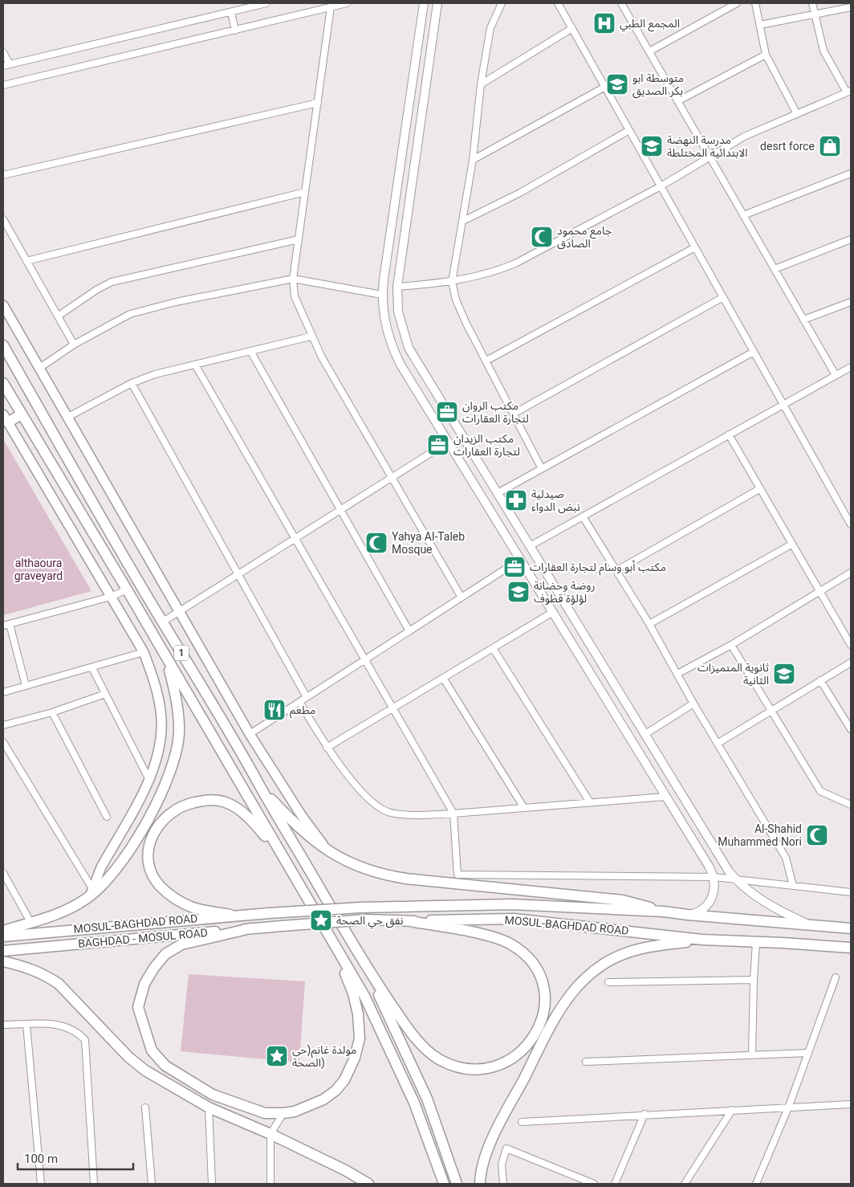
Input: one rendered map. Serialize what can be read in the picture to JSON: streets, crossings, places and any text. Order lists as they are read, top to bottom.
{
  "streets": {
    "highway": ["1", "MOSUL-BAGHDAD ROAD", "BAGHDAD - MOSUL ROAD"]
  },
  "crossings": [
    ["MOSUL-BAGHDAD ROAD", "BAGHDAD - MOSUL ROAD"]
  ],
  "parks": ["althaoura graveyard"],
  "places": {
    "hospital": ["المجمع الطبي"],
    "school or university": [
      "متوسطة ابو بكر الصديق",
      "مدرسة النهضة الابتدائية المختلطة",
      "روضة وحضانة لؤلؤة قطوف",
      "ثانوية المتميزات الثانية"
    ],
    "shop": ["desrt force"],
    "mosque": ["جامع محمود الصادق", "Yahya Al-Taleb Mosque", "Al-Shahid Muhammed Nori"],
    "office": ["مكتب الروان لتجارة العقارات", "مكتب الزيدان لتجارة العقارات", "مكتب أبو وسام لتجارة العقارات"],
    "pharmacy": ["صيدلية نبض الدواء"],
    "restaurant": ["مطعم"],
    "place": ["نفق حي الصحة", "مولدة غانم(حي الصحة)"]
  },
  "scale_bar": "100 m"
}
